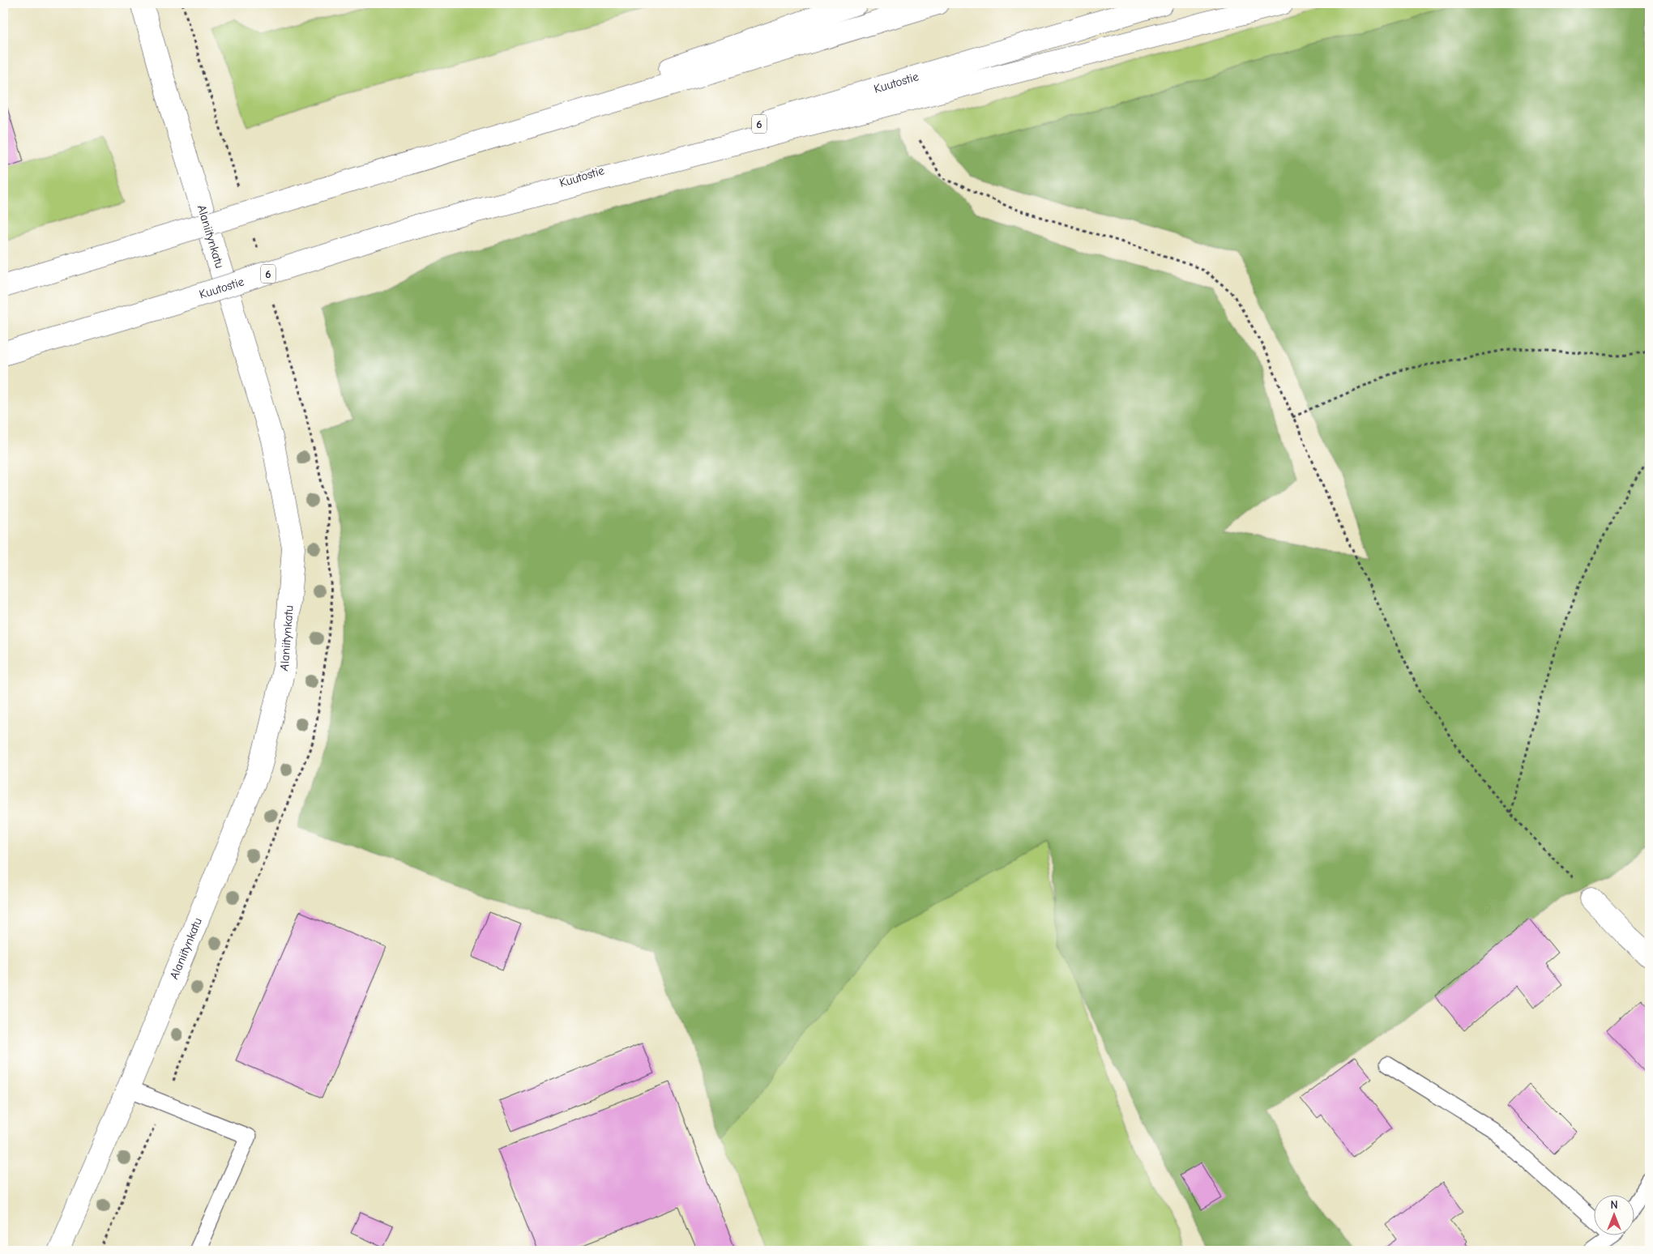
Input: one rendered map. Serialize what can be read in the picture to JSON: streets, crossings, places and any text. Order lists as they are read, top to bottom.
{
  "streets": {
    "main road": ["Kuutostie", "6", "Alaniitynkatu"]
  },
  "north": "top"
}
